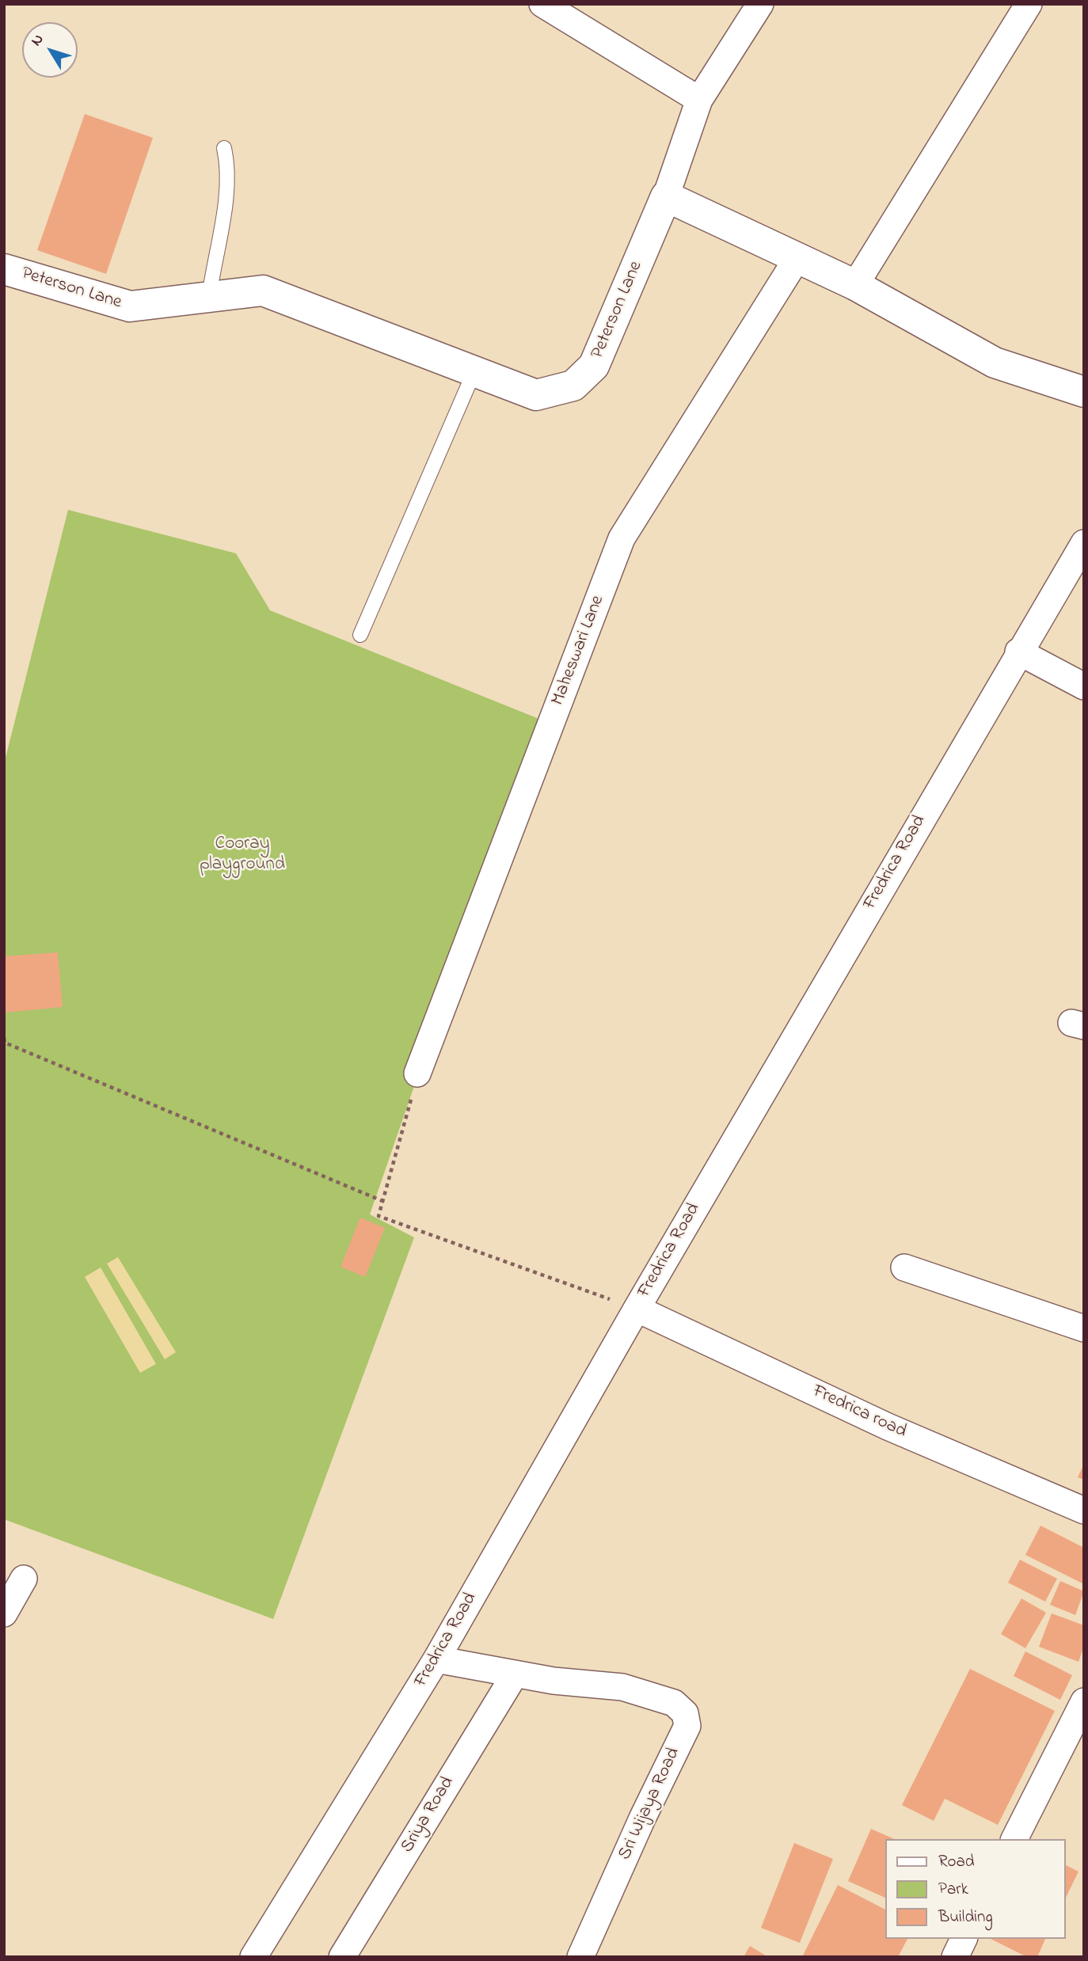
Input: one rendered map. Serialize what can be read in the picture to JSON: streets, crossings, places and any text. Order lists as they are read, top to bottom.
{
  "streets": {
    "street": [
      "Peterson Lane",
      "Maheswari Lane",
      "Fredrica Road",
      "Fredrica road",
      "Sri Wijaya Road",
      "Sriya Road"
    ]
  },
  "crossings": [
    ["Fredrica Road", "Fredrica road"],
    ["Fredrica Road", "Sri Wijaya Road"],
    ["Sri Wijaya Road", "Sriya Road"]
  ],
  "parks": ["Cooray playground"],
  "legend": ["Road", "Park", "Building"],
  "north": "top left"
}
